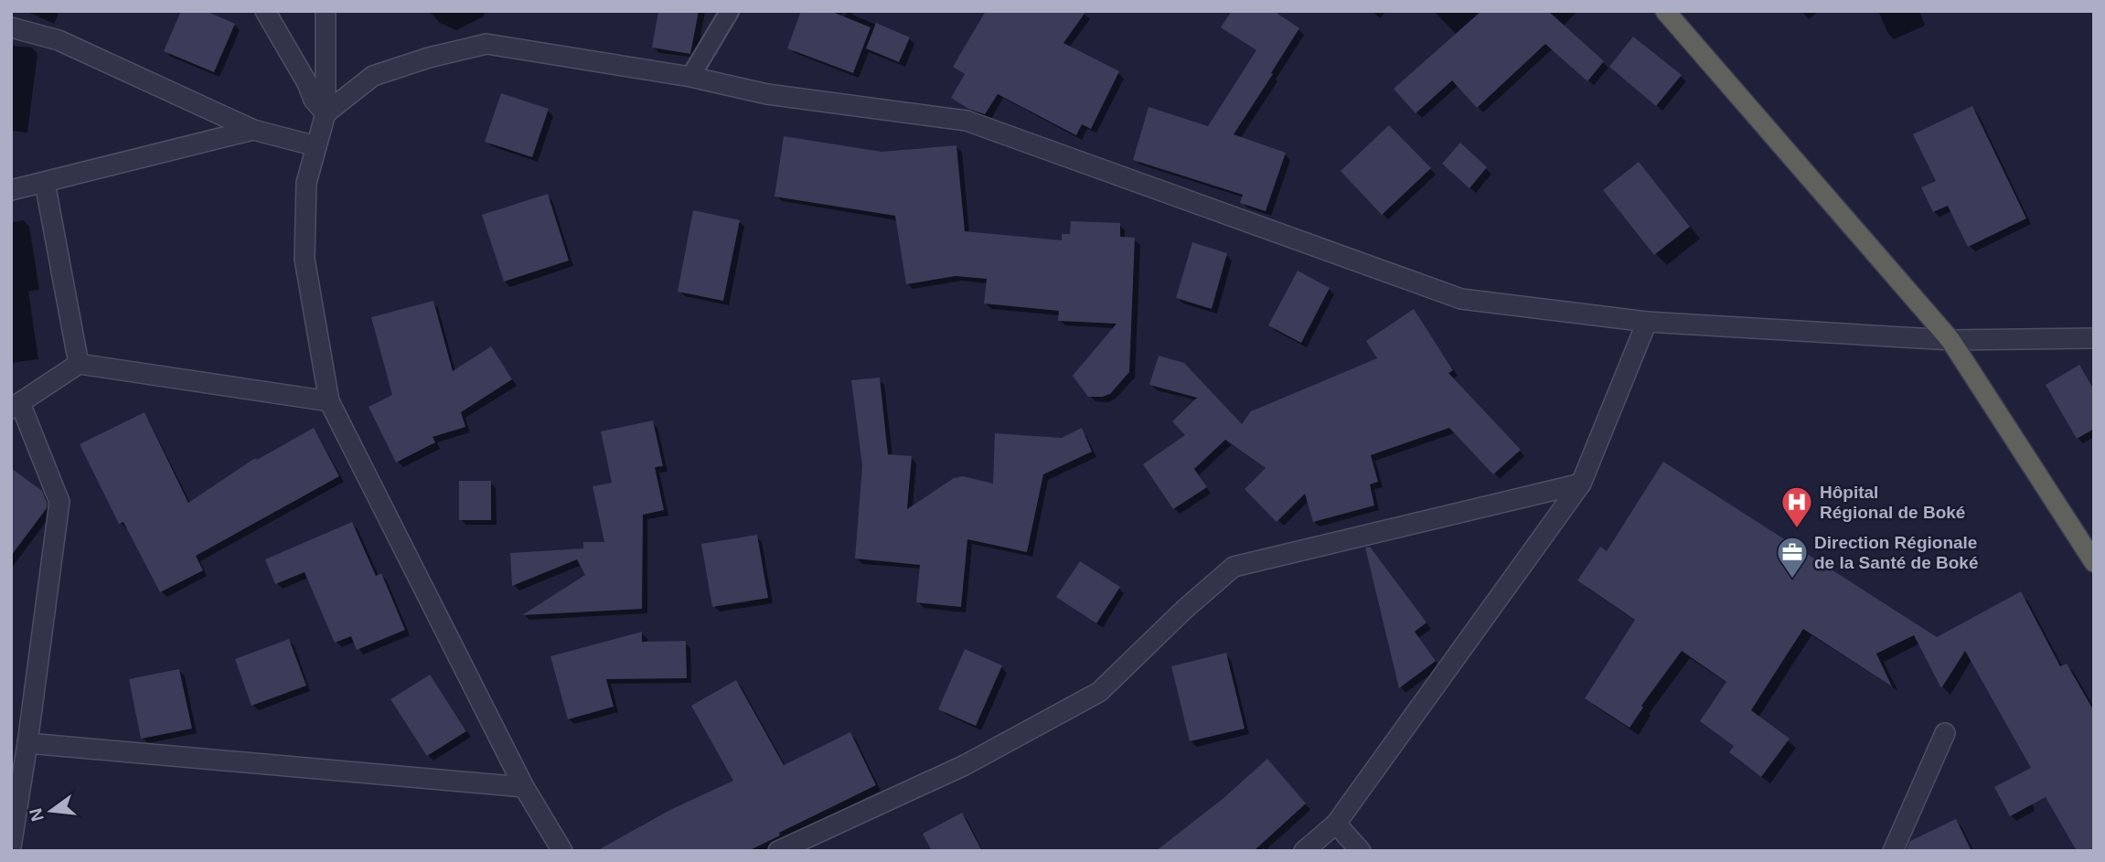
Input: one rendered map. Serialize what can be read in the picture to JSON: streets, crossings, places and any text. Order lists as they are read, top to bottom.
{
  "places": {
    "hospital": ["Hôpital Régional de Boké"],
    "office": ["Direction Régionale de la Santé de Boké"]
  },
  "north": "left"
}
